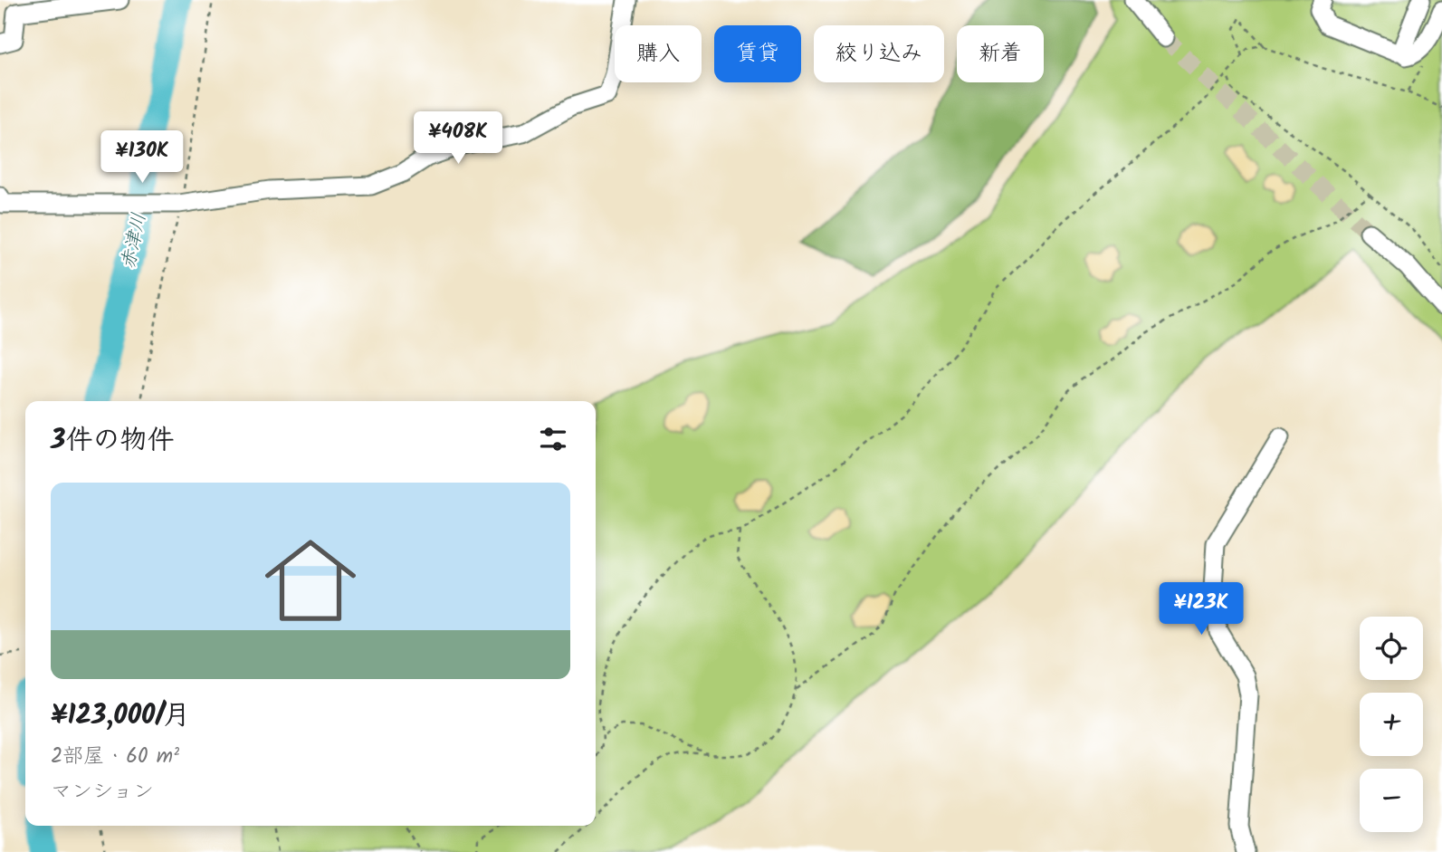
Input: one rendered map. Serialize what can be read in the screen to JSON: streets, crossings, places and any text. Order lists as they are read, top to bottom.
{
  "water": ["赤津川"],
  "page": {
    "chip": [
      "購入",
      "賃貸",
      "絞り込み",
      "新着"
    ],
    "price": ["¥408K", "¥130K", "¥123K"],
    "heading": "3件の物件",
    "list": [
      {
        "name": "¥123,000/月",
        "note": "2部屋 · 60 m² · マンション"
      }
    ],
    "map_buttons": ["+", "−"]
  }
}
